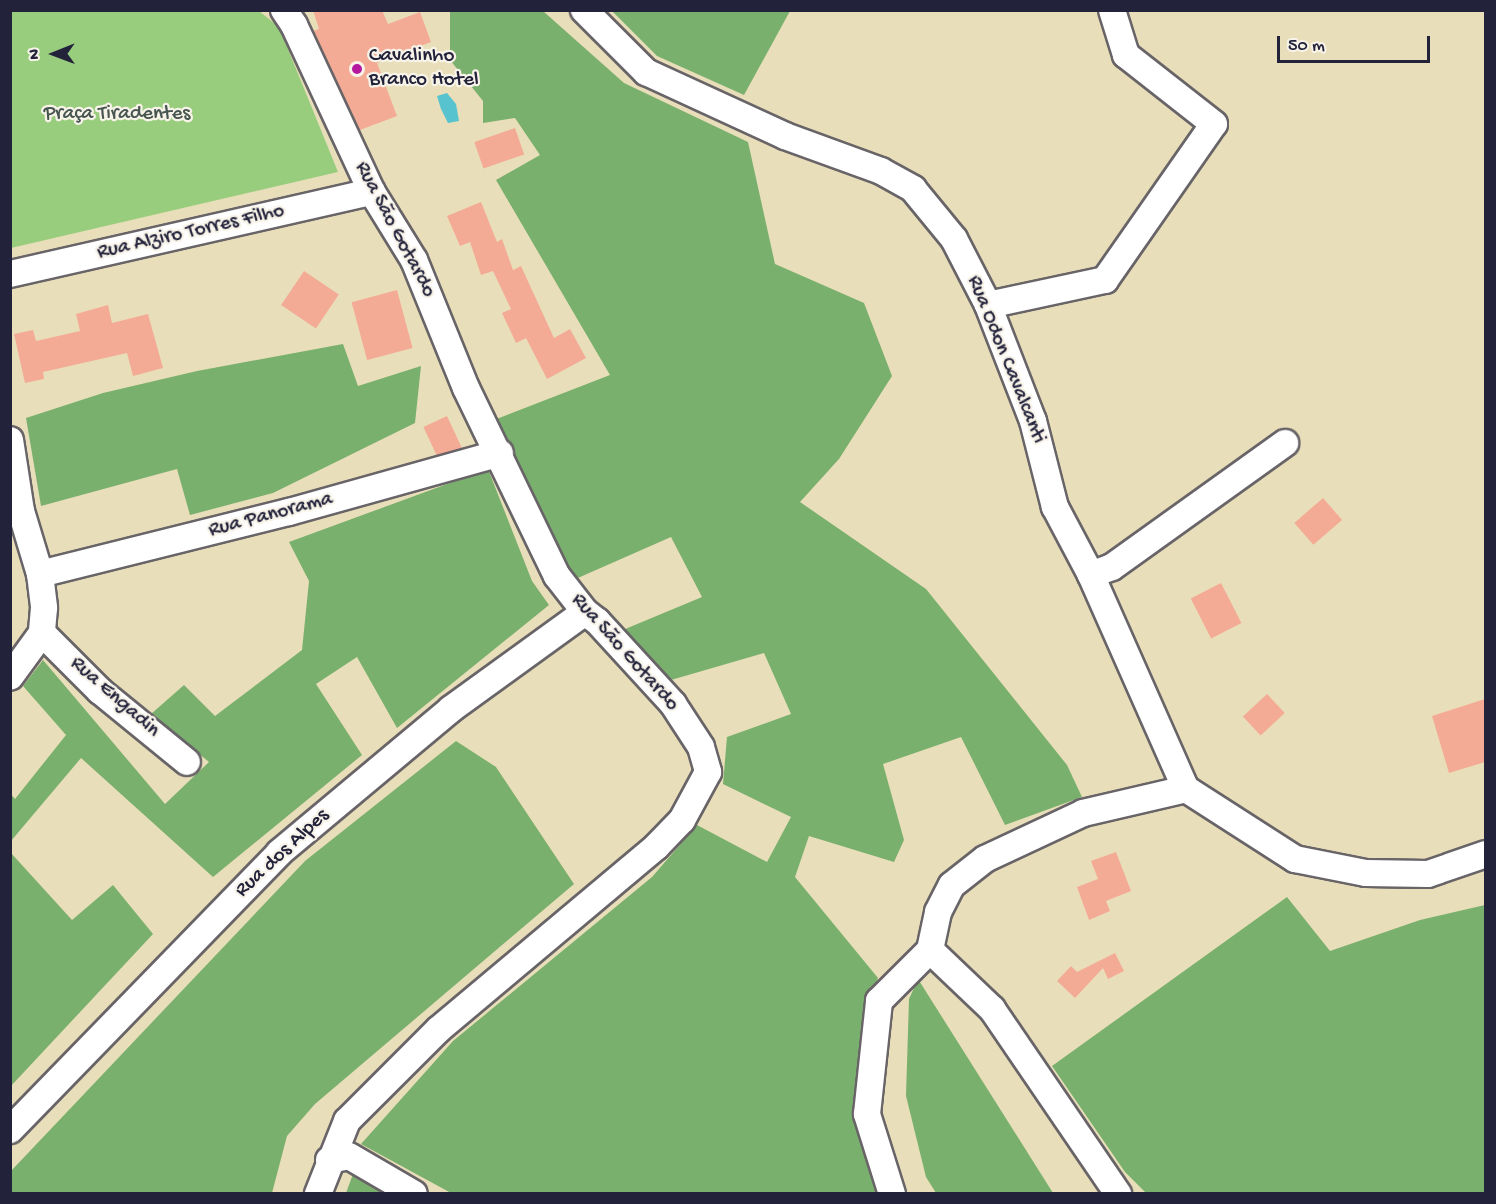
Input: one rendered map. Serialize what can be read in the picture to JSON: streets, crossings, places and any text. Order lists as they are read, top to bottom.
{
  "streets": {
    "street": [
      "Rua São Gotardo",
      "Rua Alziro Torres Filho",
      "Rua Odon Cavalcanti",
      "Rua Panorama",
      "Rua Engadin",
      "Rua dos Alpes"
    ]
  },
  "crossings": [
    ["Rua São Gotardo", "Rua Alziro Torres Filho"],
    ["Rua São Gotardo", "Rua Panorama"],
    ["Rua São Gotardo", "Rua dos Alpes"]
  ],
  "parks": ["Praça Tiradentes"],
  "places": ["Cavalinho Branco Hotel"],
  "scale_bar": "50 m",
  "north": "left"
}
